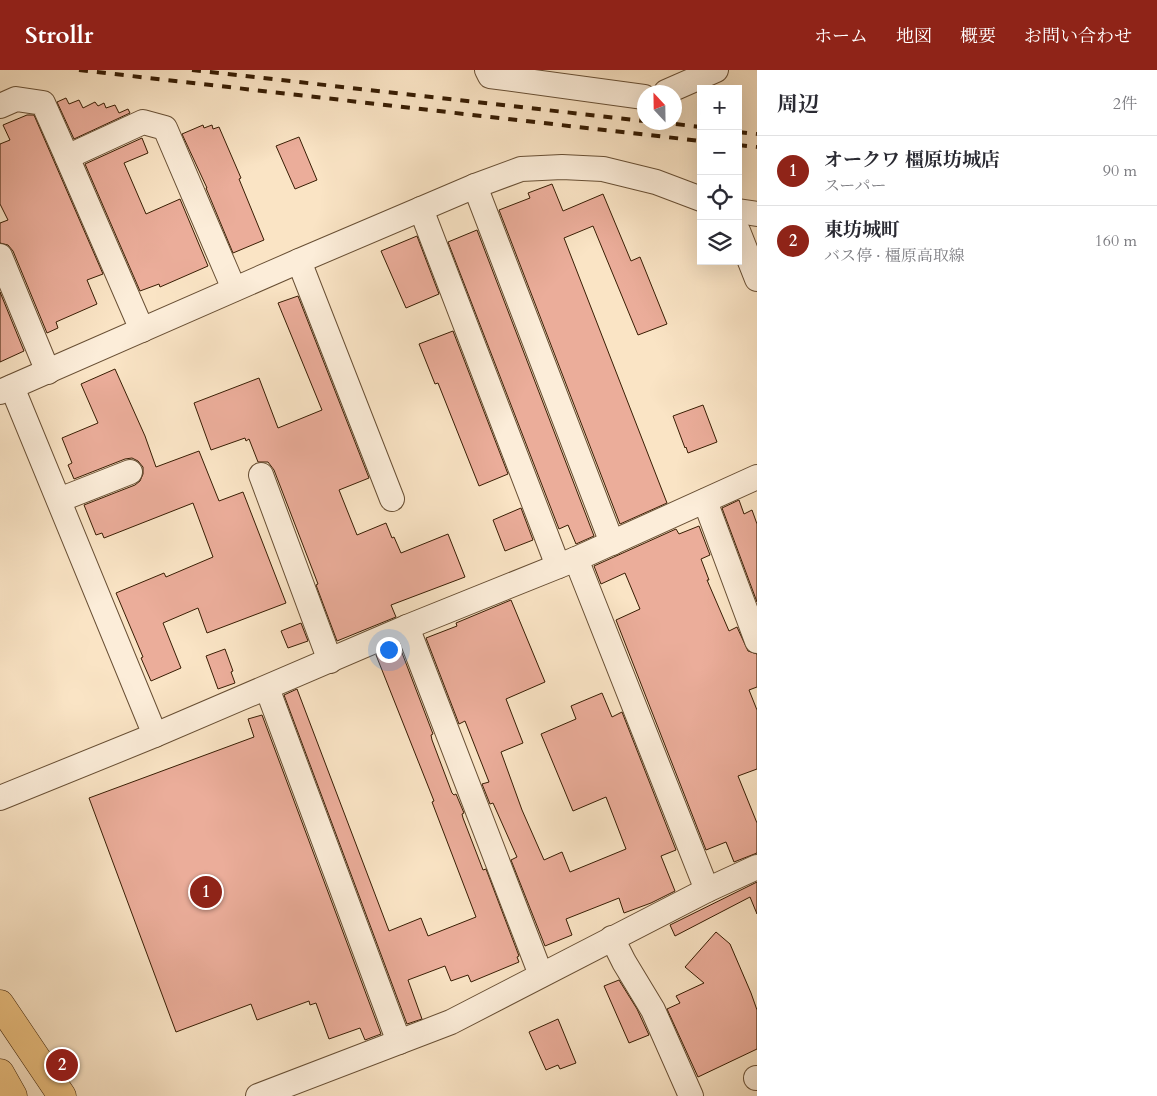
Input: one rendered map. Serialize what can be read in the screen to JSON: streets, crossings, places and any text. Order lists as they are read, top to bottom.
{
  "north": "top",
  "page": {
    "header": "Strollr",
    "nav": [
      "ホーム",
      "地図",
      "概要",
      "お問い合わせ"
    ],
    "heading": ["周辺", "2件"],
    "map_buttons": ["+", "−"],
    "list": [
      {
        "mark": "1",
        "name": "オークワ 橿原坊城店",
        "note": "スーパー",
        "value": "90 m"
      },
      {
        "mark": "2",
        "name": "東坊城町",
        "note": "バス停 · 橿原高取線",
        "value": "160 m"
      }
    ],
    "pins": ["1", "2"]
  }
}
